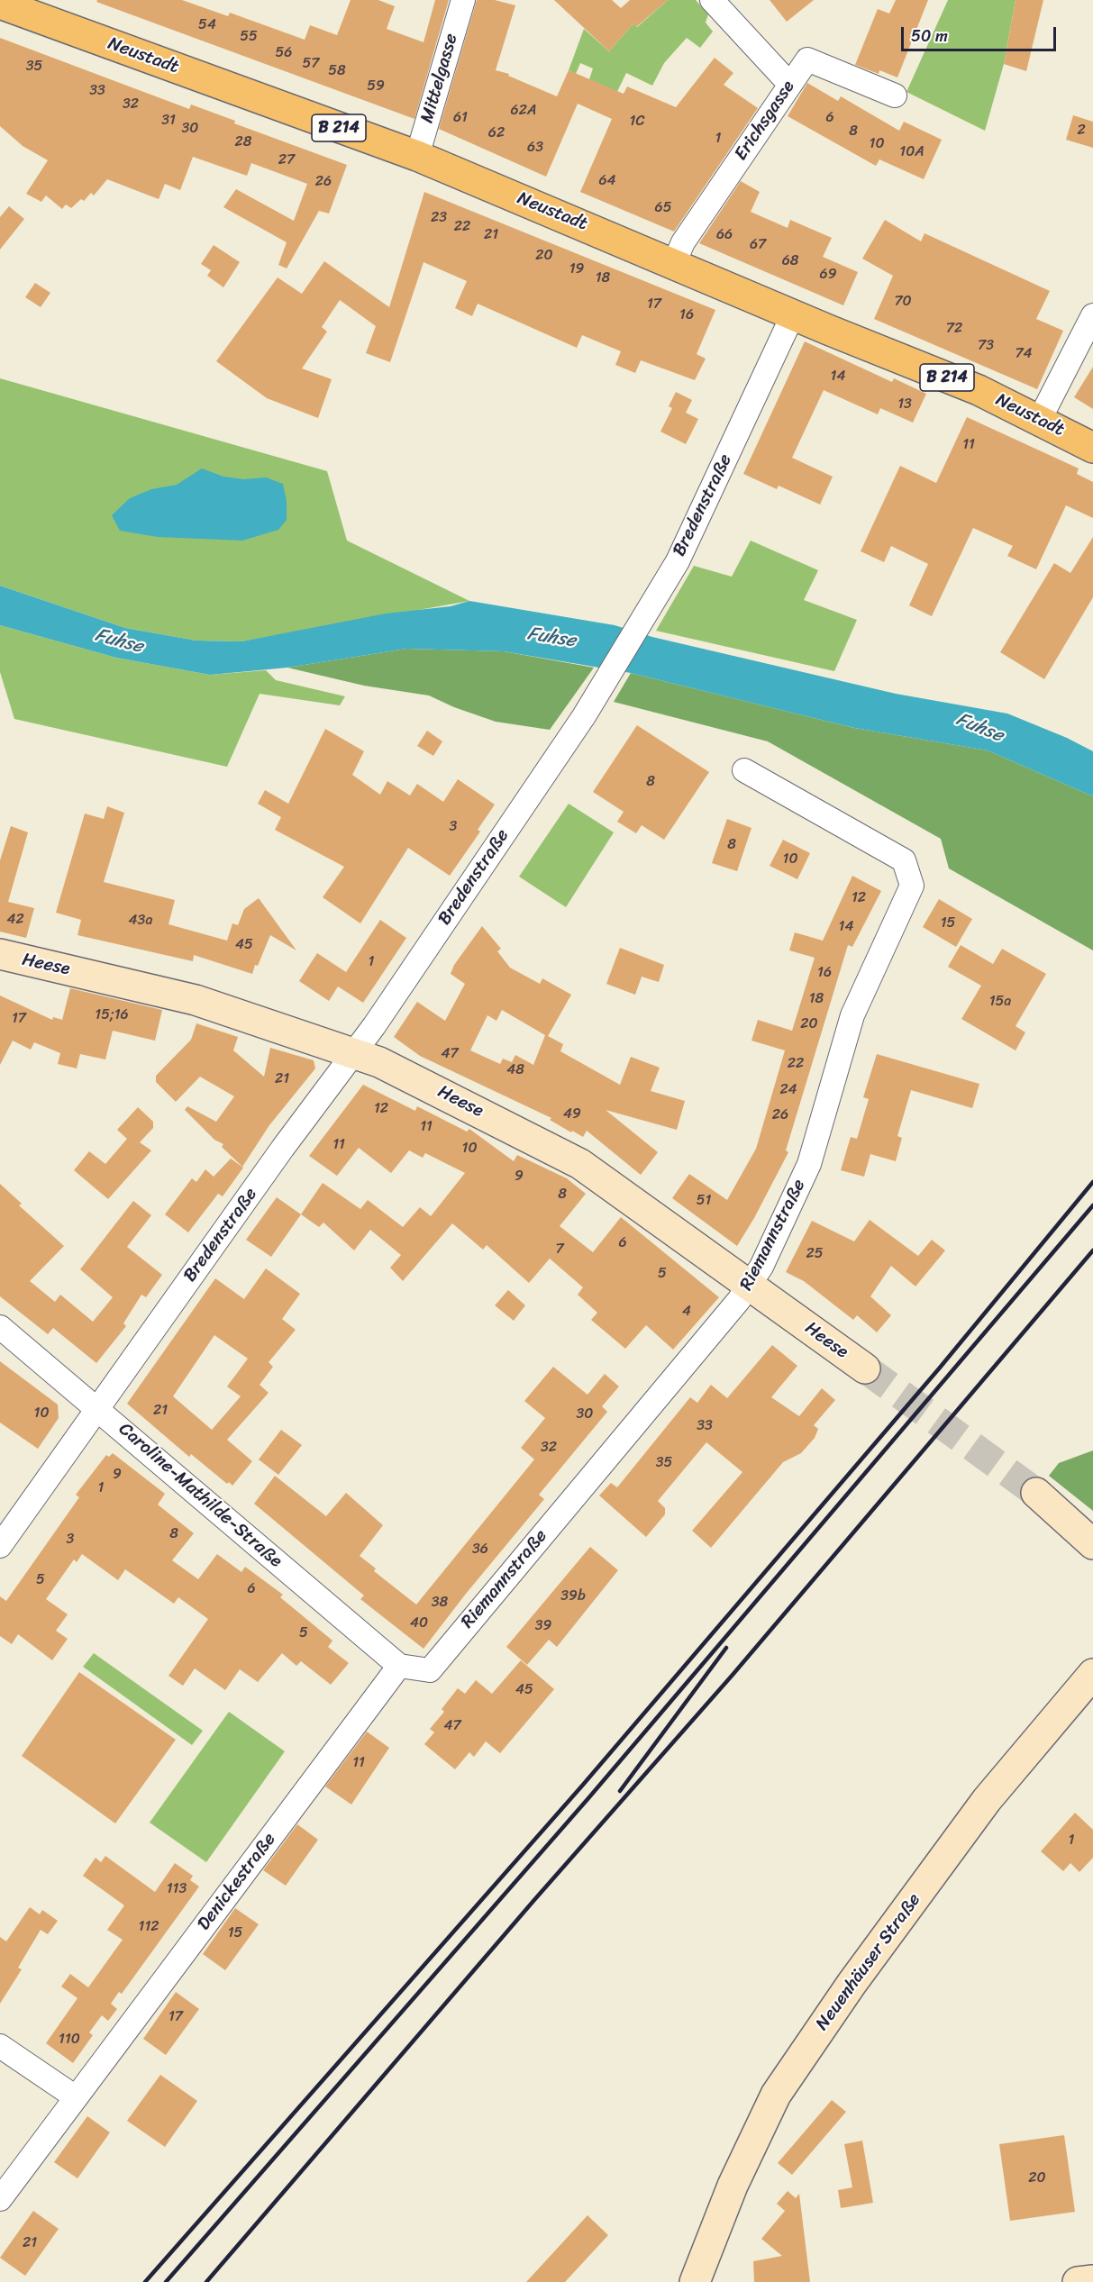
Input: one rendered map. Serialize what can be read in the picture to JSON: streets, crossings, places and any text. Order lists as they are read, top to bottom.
{
  "streets": {
    "main road": ["Neustadt", "B 214"],
    "street": [
      "Mittelgasse",
      "Erichsgasse",
      "Bredenstraße",
      "Heese",
      "Riemannstraße",
      "Caroline-Mathilde-Straße",
      "Denickestraße",
      "Neuenhäuser Straße"
    ]
  },
  "crossings": [
    ["Neustadt", "Mittelgasse"],
    ["Neustadt", "Erichsgasse"],
    ["Neustadt", "Bredenstraße"],
    ["Bredenstraße", "Heese"],
    ["Bredenstraße", "Caroline-Mathilde-Straße"],
    ["Heese", "Riemannstraße"],
    ["Riemannstraße", "Caroline-Mathilde-Straße"],
    ["Riemannstraße", "Denickestraße"],
    ["Caroline-Mathilde-Straße", "Denickestraße"]
  ],
  "water": ["Fuhse"],
  "house_numbers": [
    "54",
    "55",
    "56",
    "57",
    "35",
    "58",
    "59",
    "33",
    "32",
    "62A",
    "61",
    "6",
    "31",
    "1C",
    "30",
    "2",
    "8",
    "62",
    "1",
    "28",
    "10",
    "63",
    "10A",
    "27",
    "64",
    "26",
    "65",
    "23",
    "22",
    "21",
    "66",
    "67",
    "20",
    "68",
    "19",
    "69",
    "18",
    "70",
    "17",
    "16",
    "72",
    "73",
    "74",
    "14",
    "13",
    "11",
    "8",
    "3",
    "8",
    "10",
    "12",
    "42",
    "43a",
    "15",
    "14",
    "45",
    "1",
    "16",
    "18",
    "15a",
    "15;16",
    "17",
    "20",
    "47",
    "22",
    "48",
    "21",
    "24",
    "12",
    "49",
    "26",
    "11",
    "11",
    "10",
    "9",
    "8",
    "51",
    "6",
    "7",
    "25",
    "5",
    "4",
    "21",
    "10",
    "30",
    "33",
    "32",
    "35",
    "9",
    "1",
    "8",
    "3",
    "36",
    "5",
    "6",
    "39b",
    "38",
    "40",
    "39",
    "5",
    "45",
    "47",
    "11",
    "1",
    "113",
    "112",
    "15",
    "17",
    "110",
    "20",
    "21"
  ],
  "scale_bar": "50 m"
}
